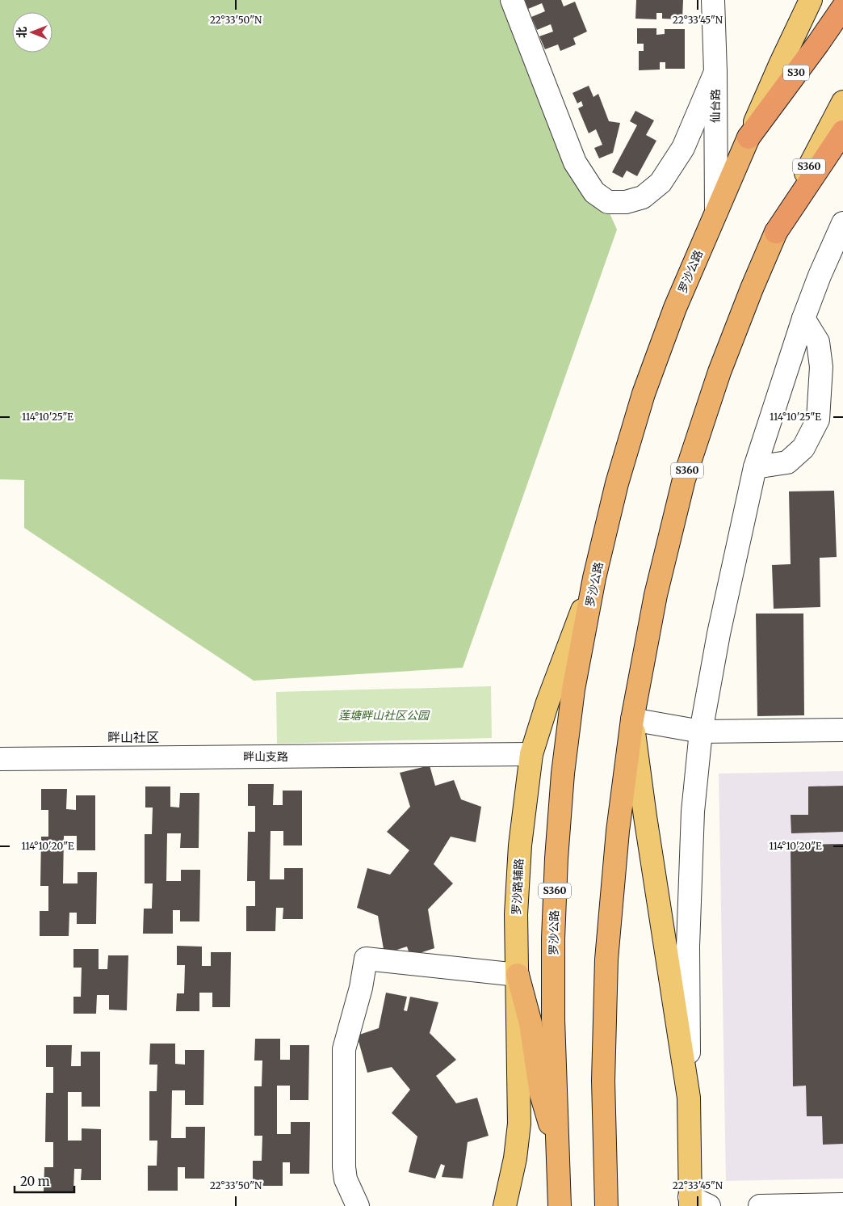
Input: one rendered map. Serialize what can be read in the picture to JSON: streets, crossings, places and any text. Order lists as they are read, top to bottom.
{
  "streets": {
    "highway": ["S30", "S360", "罗沙公路"],
    "main road": ["罗沙路辅路"],
    "street": ["仙台路", "畔山支路"]
  },
  "crossings": [
    ["S30", "罗沙公路"],
    ["仙台路", "罗沙公路"],
    ["罗沙公路", "罗沙路辅路"],
    ["畔山支路", "罗沙路辅路"]
  ],
  "districts": ["畔山社区"],
  "parks": ["莲塘畔山社区公园"],
  "scale_bar": "20 m",
  "north": "left",
  "coordinates": [
    "22°33'50\"N",
    "22°33'45\"N",
    "114°10'25\"E",
    "114°10'20\"E"
  ]
}
